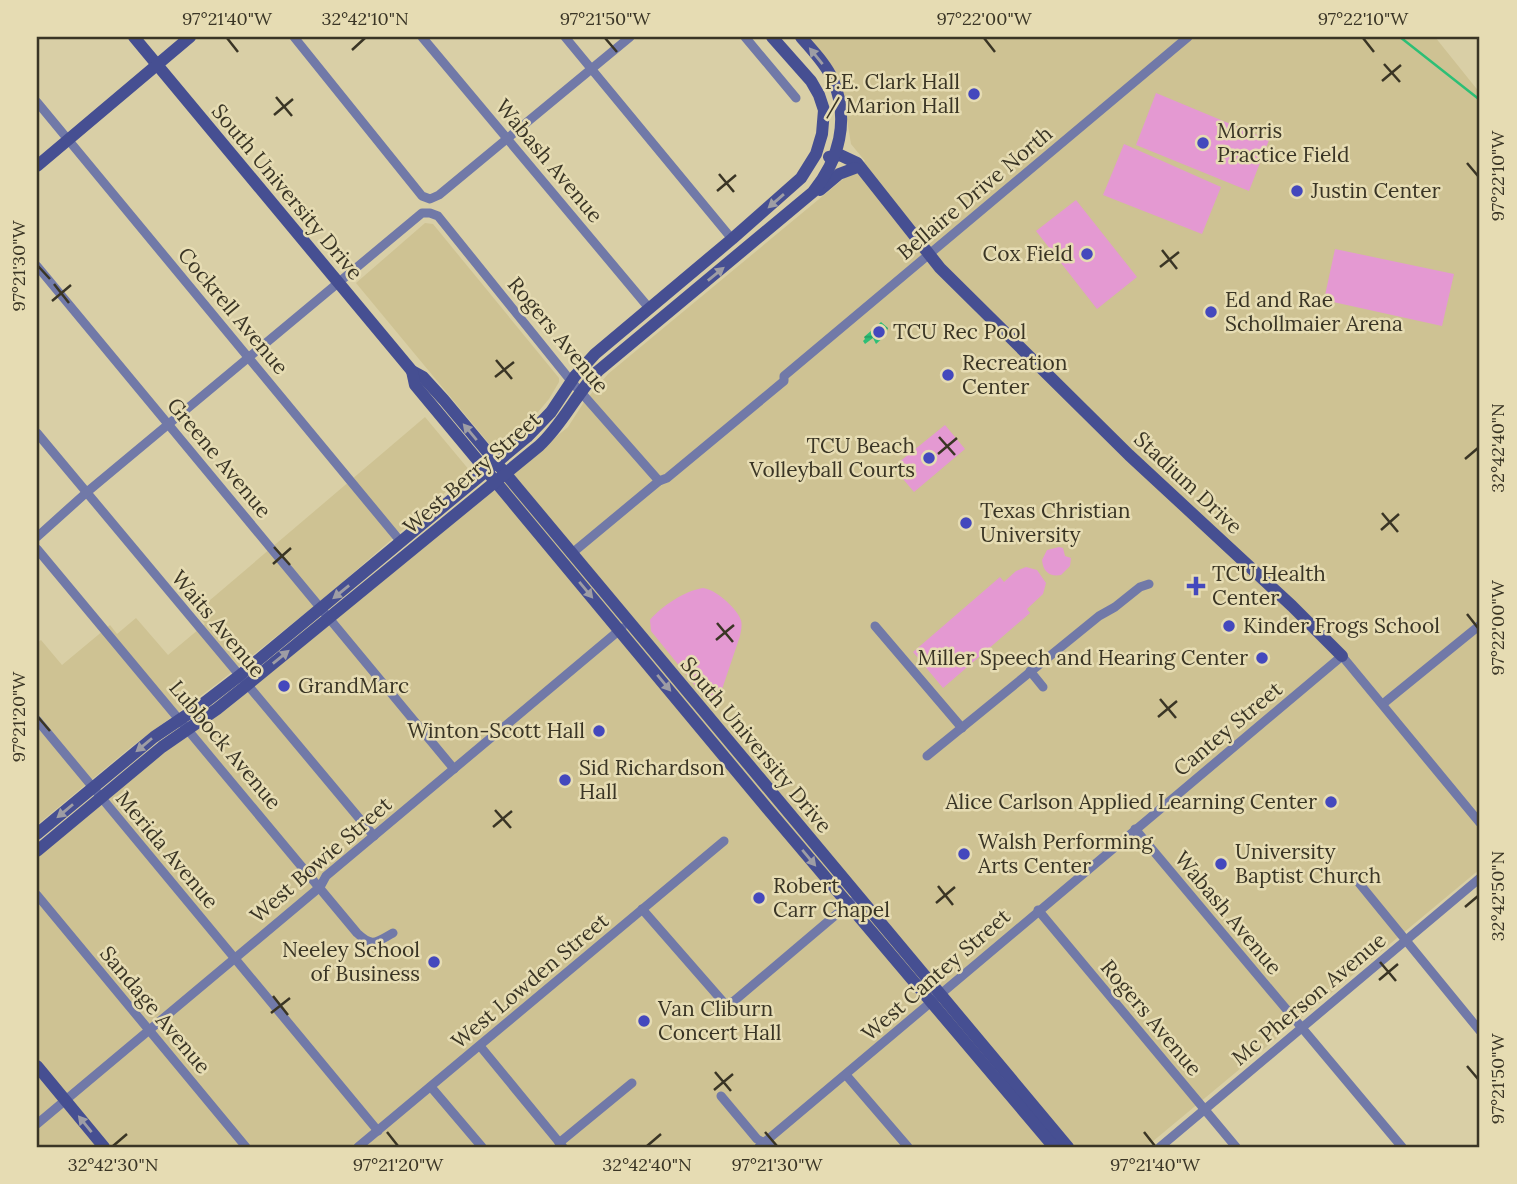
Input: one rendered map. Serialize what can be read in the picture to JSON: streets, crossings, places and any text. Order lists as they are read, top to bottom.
{
  "streets": {
    "main road": ["South University Drive", "West Berry Street", "Stadium Drive"],
    "street": [
      "Wabash Avenue",
      "Bellaire Drive North",
      "Cockrell Avenue",
      "Rogers Avenue",
      "Greene Avenue",
      "Waits Avenue",
      "Cantey Street",
      "Lubbock Avenue",
      "Merida Avenue",
      "West Bowie Street",
      "West Cantey Street",
      "West Lowden Street",
      "Mc Pherson Avenue",
      "Sandage Avenue"
    ]
  },
  "crossings": [
    ["Wabash Avenue", "West Berry Street"],
    ["Wabash Avenue", "Cantey Street"],
    ["Wabash Avenue", "West Cantey Street"],
    ["Wabash Avenue", "Mc Pherson Avenue"],
    ["South University Drive", "Rogers Avenue"],
    ["South University Drive", "West Berry Street"],
    ["South University Drive", "West Bowie Street"],
    ["South University Drive", "West Cantey Street"],
    ["Bellaire Drive North", "Rogers Avenue"],
    ["Bellaire Drive North", "Stadium Drive"],
    ["Cockrell Avenue", "West Berry Street"],
    ["Rogers Avenue", "West Berry Street"],
    ["Rogers Avenue", "West Cantey Street"],
    ["Rogers Avenue", "Mc Pherson Avenue"],
    ["Greene Avenue", "West Berry Street"],
    ["Greene Avenue", "West Bowie Street"],
    ["West Berry Street", "Stadium Drive"],
    ["West Berry Street", "Waits Avenue"],
    ["West Berry Street", "Lubbock Avenue"],
    ["West Berry Street", "Merida Avenue"],
    ["Stadium Drive", "Cantey Street"],
    ["Waits Avenue", "West Bowie Street"],
    ["Cantey Street", "West Cantey Street"],
    ["Lubbock Avenue", "West Bowie Street"],
    ["Merida Avenue", "West Bowie Street"],
    ["Merida Avenue", "West Lowden Street"],
    ["West Bowie Street", "Sandage Avenue"]
  ],
  "places": {
    "other": [
      "P.E. Clark Hall / Marion Hall",
      "Morris Practice Field",
      "Justin Center",
      "Cox Field",
      "Ed and Rae Schollmaier Arena",
      "TCU Rec Pool",
      "Recreation Center",
      "TCU Beach Volleyball Courts",
      "Texas Christian University",
      "Kinder Frogs School",
      "Miller Speech and Hearing Center",
      "GrandMarc",
      "Winton-Scott Hall",
      "Sid Richardson Hall",
      "Alice Carlson Applied Learning Center",
      "Walsh Performing Arts Center",
      "University Baptist Church",
      "Robert Carr Chapel",
      "Neeley School of Business",
      "Van Cliburn Concert Hall"
    ],
    "health": ["TCU Health Center"]
  },
  "coordinates": [
    "97°21'40\"W",
    "32°42'10\"N",
    "97°21'50\"W",
    "97°22'00\"W",
    "97°22'10\"W",
    "97°21'30\"W",
    "32°42'40\"N",
    "97°21'20\"W",
    "32°42'50\"N",
    "32°42'30\"N"
  ]
}
